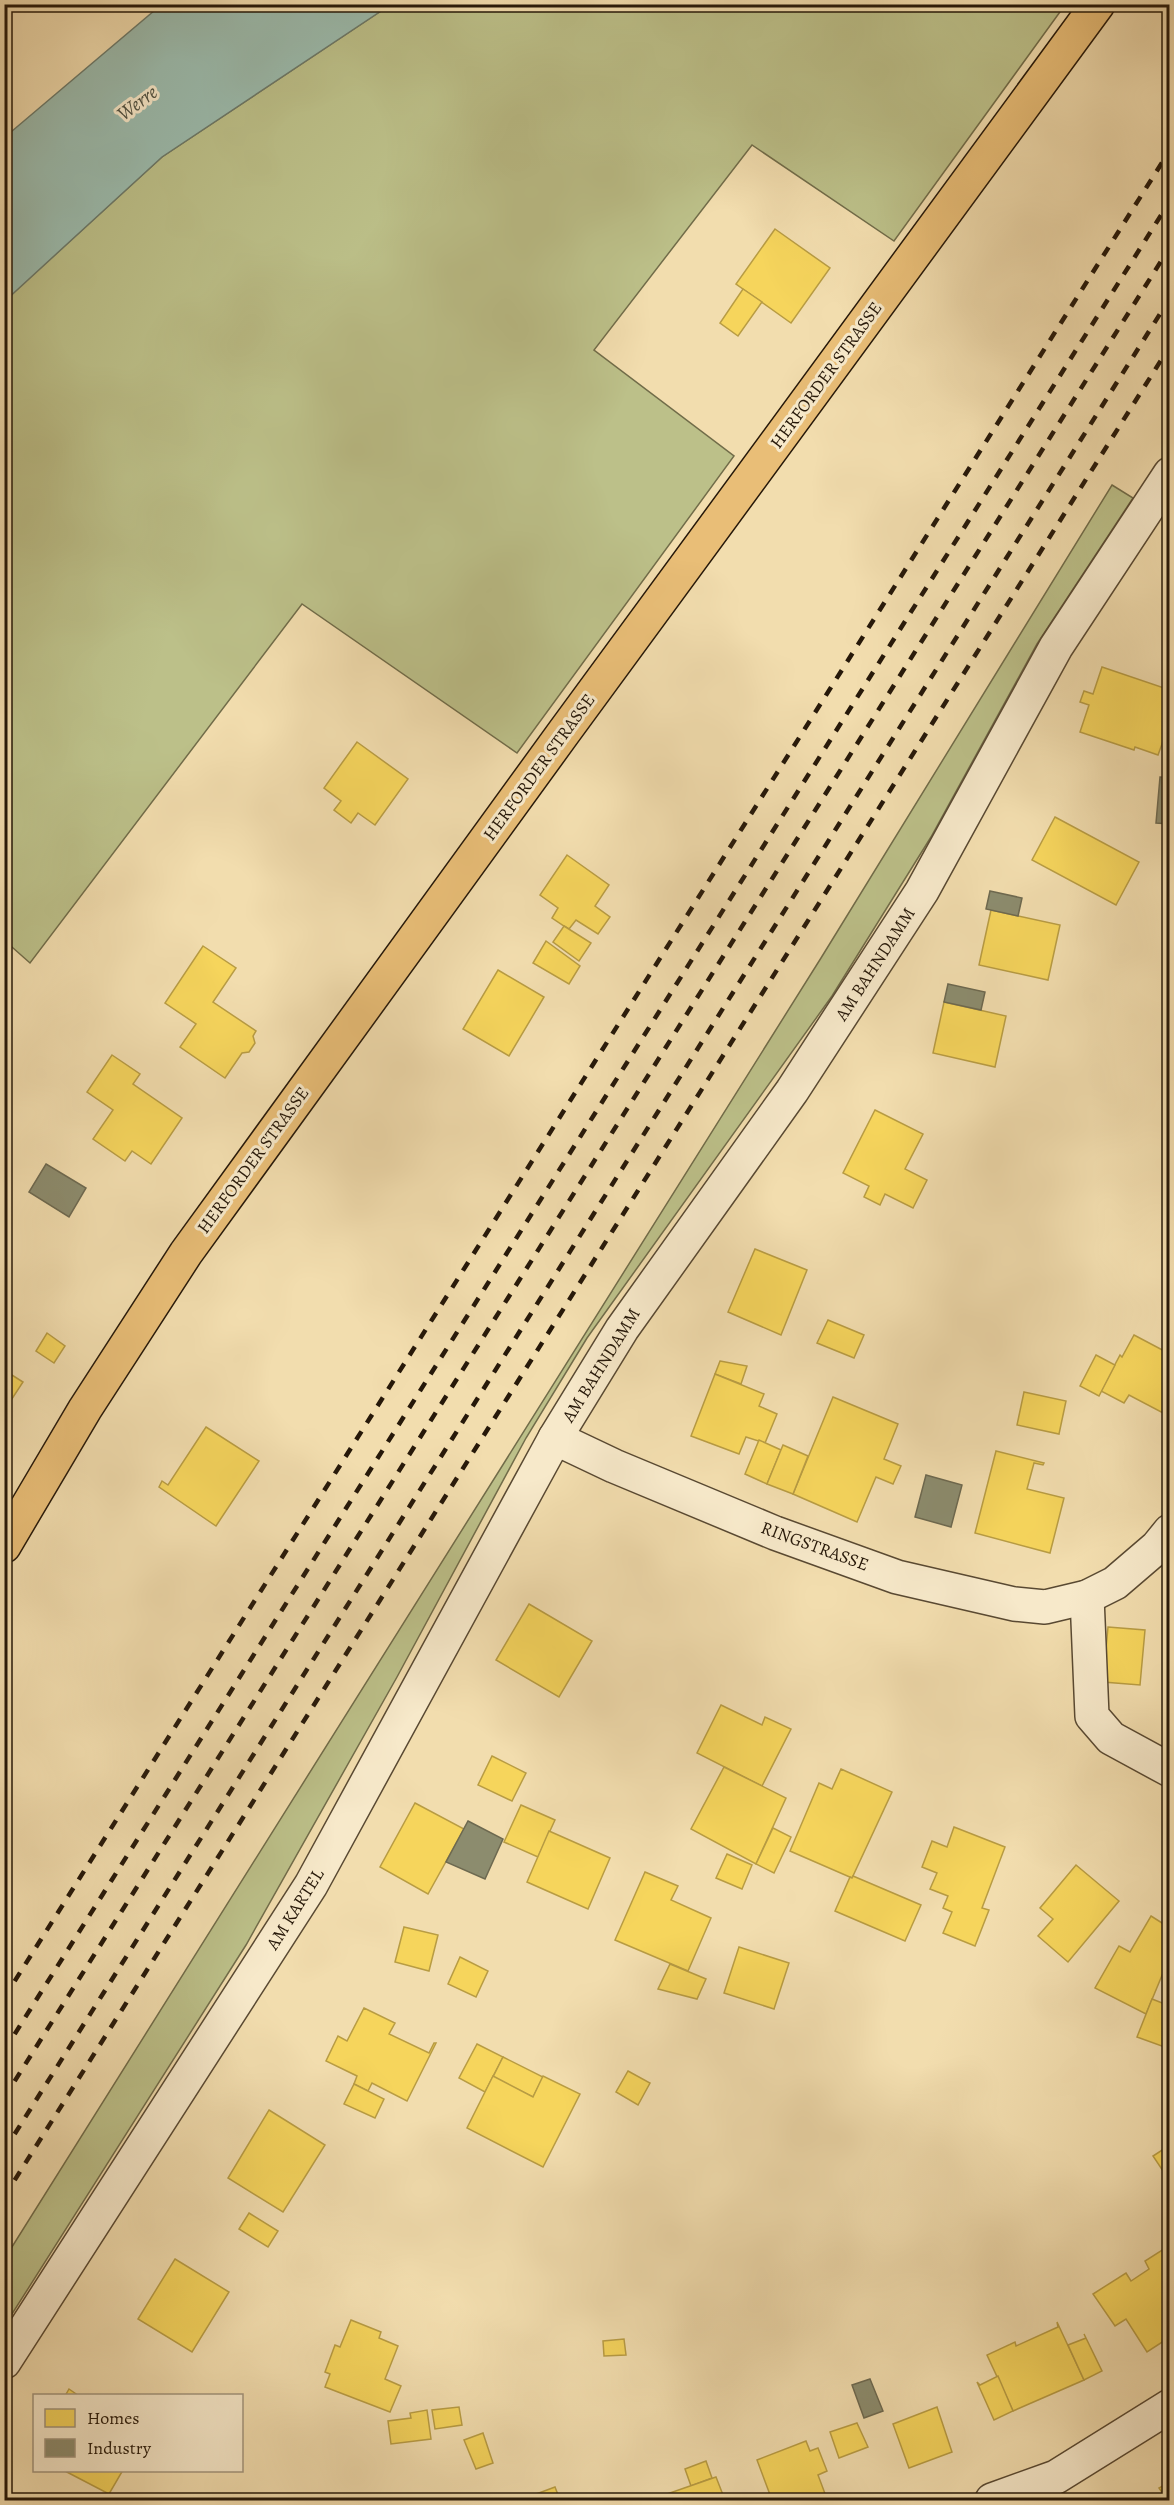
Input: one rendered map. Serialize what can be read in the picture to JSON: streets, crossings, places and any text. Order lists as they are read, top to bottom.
{
  "streets": {
    "main road": ["HERFORDER STRASSE"],
    "street": ["AM BAHNDAMM", "RINGSTRASSE", "AM KARTEL"]
  },
  "crossings": [
    ["AM BAHNDAMM", "RINGSTRASSE"],
    ["AM BAHNDAMM", "AM KARTEL"],
    ["RINGSTRASSE", "AM KARTEL"]
  ],
  "water": ["Werre"],
  "legend": ["Homes", "Industry"]
}
